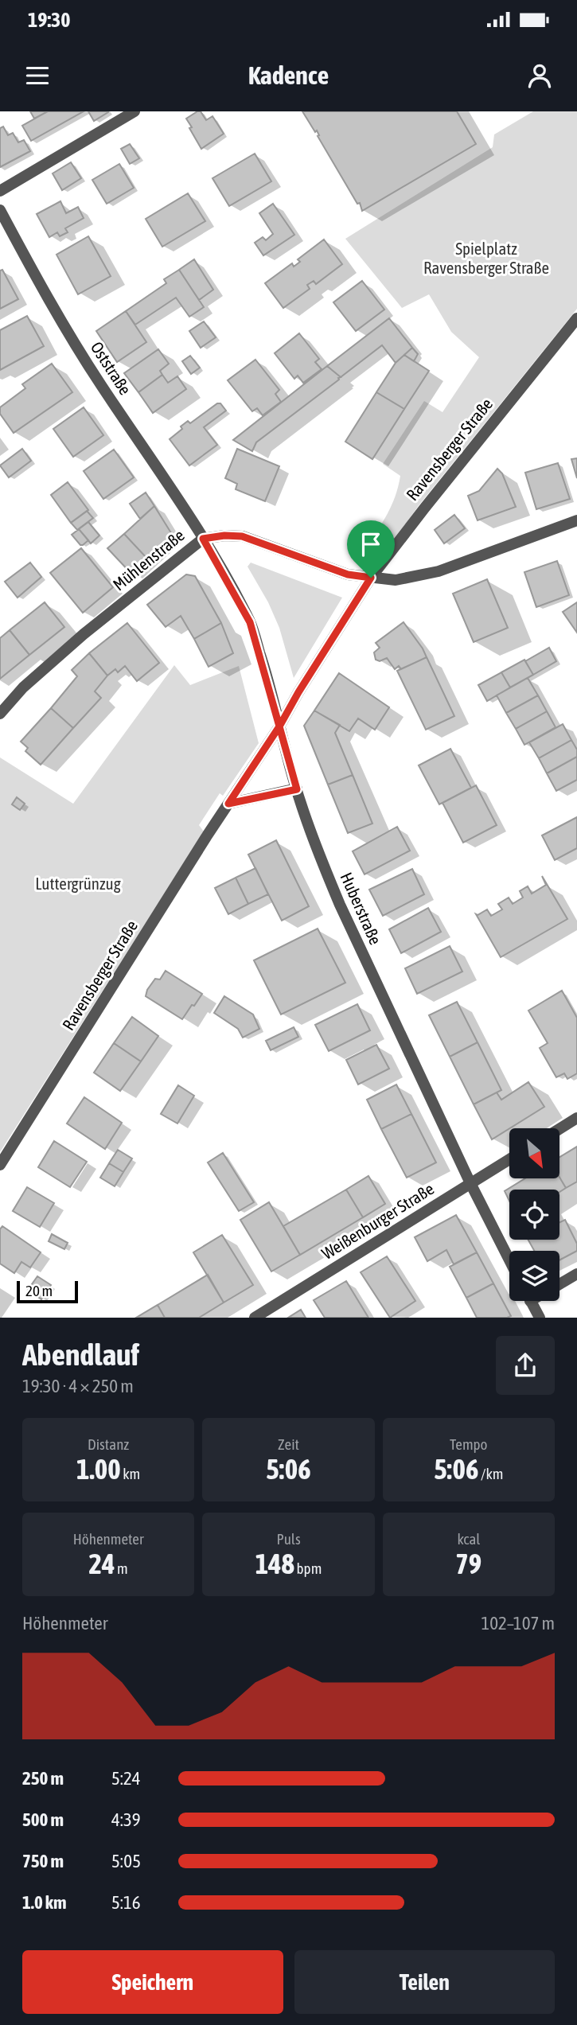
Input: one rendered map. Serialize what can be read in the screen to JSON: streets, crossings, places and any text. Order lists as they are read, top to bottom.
{
  "streets": {
    "street": [
      "Oststraße",
      "Ravensberger Straße",
      "Mühlenstraße",
      "Huberstraße",
      "Weißenburger Straße"
    ]
  },
  "crossings": [
    ["Oststraße", "Mühlenstraße"],
    ["Oststraße", "Huberstraße"],
    ["Ravensberger Straße", "Mühlenstraße"],
    ["Ravensberger Straße", "Huberstraße"],
    ["Mühlenstraße", "Huberstraße"],
    ["Huberstraße", "Weißenburger Straße"]
  ],
  "parks": ["Spielplatz Ravensberger Straße", "Luttergrünzug"],
  "scale_bar": "20 m",
  "north": "bottom right",
  "page": {
    "status": "19:30",
    "header": "Kadence",
    "scale": "20 m",
    "heading": ["Abendlauf", "19:30 · 4 × 250 m"],
    "stats": [
      ["Distanz", "1.00 km"],
      ["Zeit", "5:06"],
      ["Tempo", "5:06 /km"],
      ["Höhenmeter", "24 m"],
      ["Puls", "148 bpm"],
      ["kcal", "79"]
    ],
    "chart": ["Höhenmeter", "102–107 m"],
    "list": [
      {
        "name": "250 m",
        "note": "5:24"
      },
      {
        "name": "500 m",
        "note": "4:39"
      },
      {
        "name": "750 m",
        "note": "5:05"
      },
      {
        "name": "1.0 km",
        "note": "5:16"
      }
    ],
    "buttons": ["Speichern", "Teilen"]
  }
}
